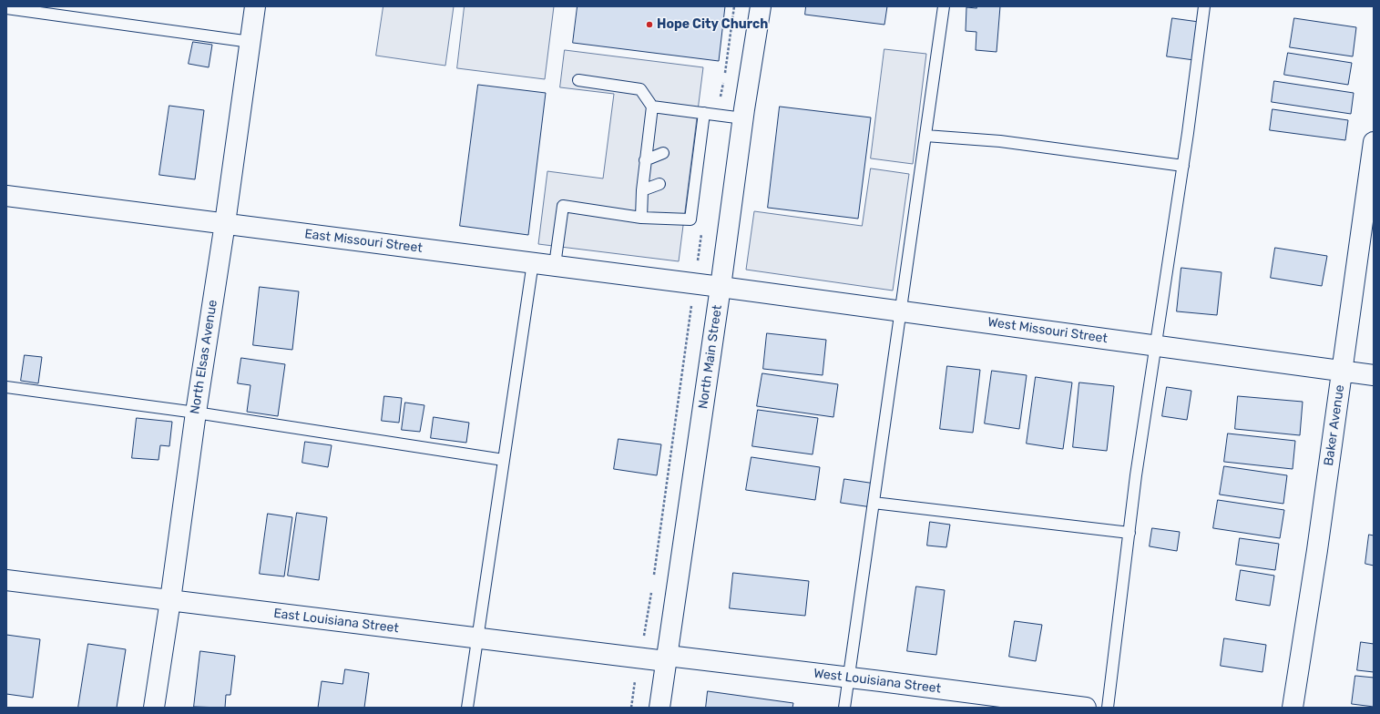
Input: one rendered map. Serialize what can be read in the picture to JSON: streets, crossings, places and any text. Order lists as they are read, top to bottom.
{
  "streets": {
    "street": [
      "East Missouri Street",
      "West Missouri Street",
      "North Elsas Avenue",
      "North Main Street",
      "Baker Avenue",
      "East Louisiana Street",
      "West Louisiana Street"
    ]
  },
  "crossings": [
    ["East Missouri Street", "West Missouri Street"],
    ["East Missouri Street", "North Elsas Avenue"],
    ["East Missouri Street", "North Main Street"],
    ["West Missouri Street", "North Main Street"],
    ["West Missouri Street", "Baker Avenue"],
    ["North Elsas Avenue", "East Louisiana Street"],
    ["North Main Street", "East Louisiana Street"],
    ["North Main Street", "West Louisiana Street"],
    ["East Louisiana Street", "West Louisiana Street"]
  ],
  "places": ["Hope City Church"]
}
